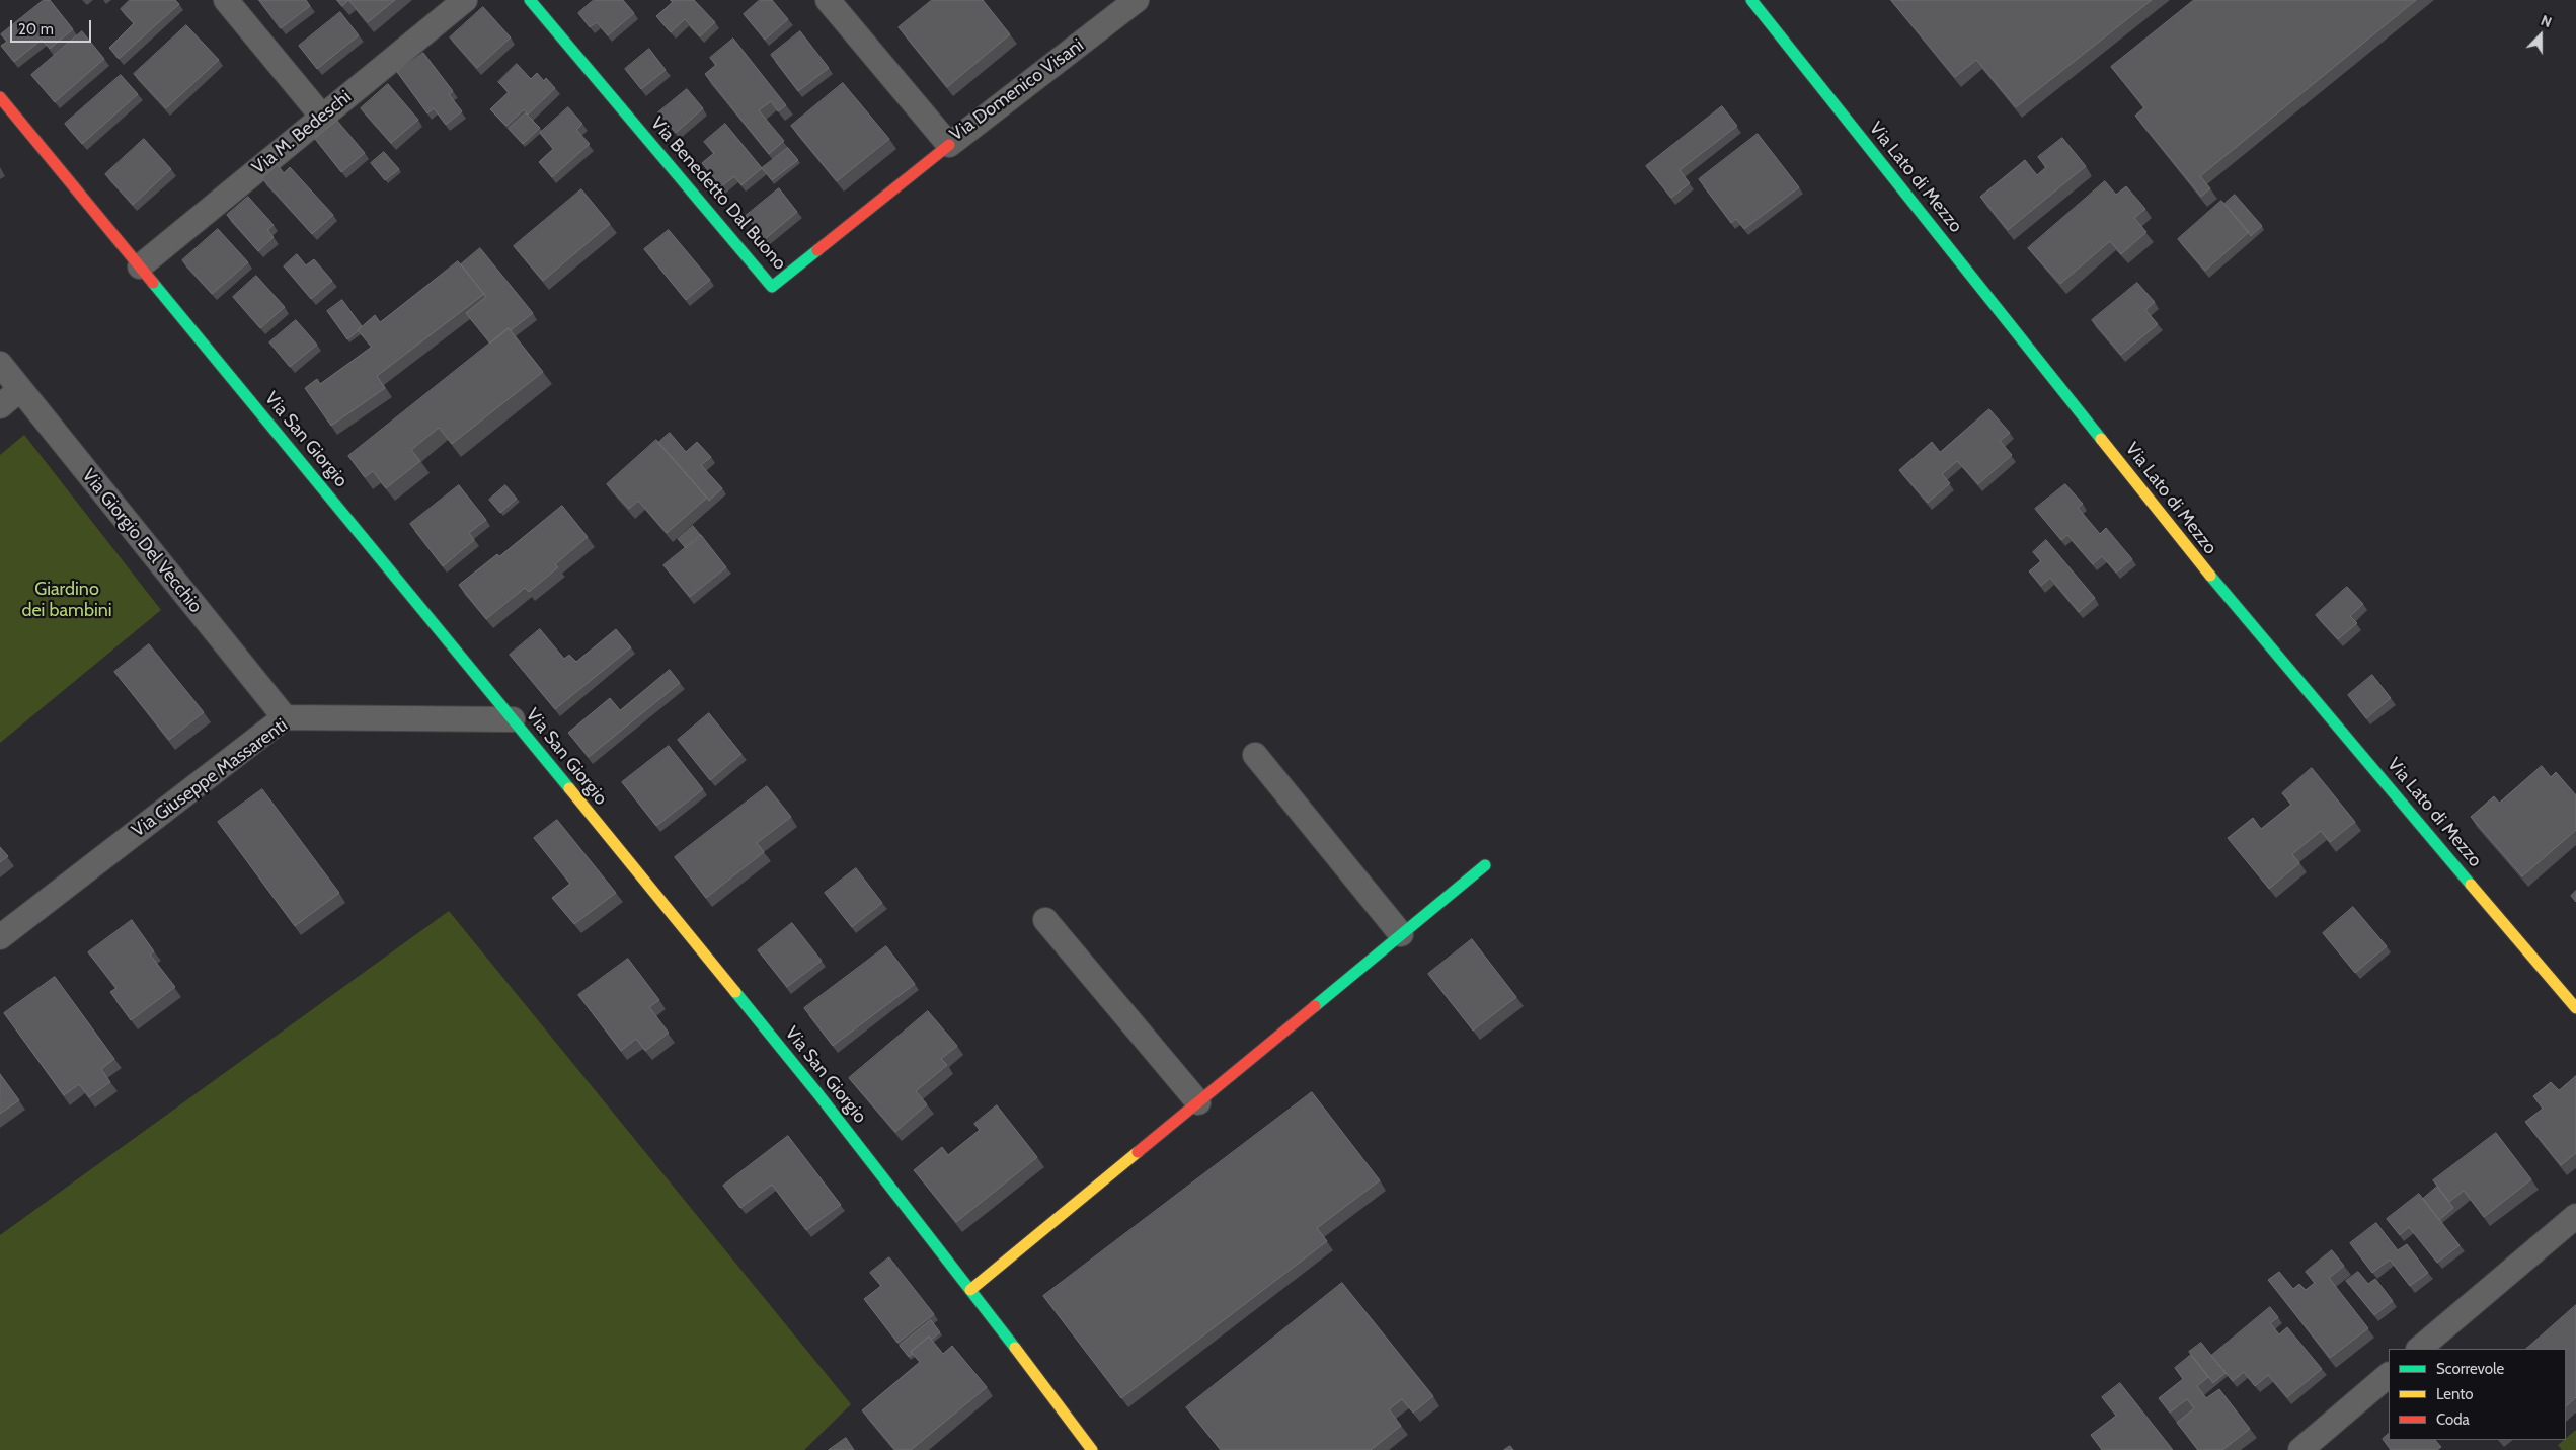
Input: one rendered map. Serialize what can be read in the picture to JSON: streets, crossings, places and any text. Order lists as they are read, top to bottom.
{
  "streets": {
    "street": [
      "Via Domenico Visani",
      "Via M. Bedeschi",
      "Via Lato di Mezzo",
      "Via Benedetto Dal Buono",
      "Via San Giorgio",
      "Via Giorgio Del Vecchio",
      "Via Giuseppe Massarenti"
    ]
  },
  "crossings": [
    ["Via Domenico Visani", "Via Benedetto Dal Buono"],
    ["Via M. Bedeschi", "Via San Giorgio"],
    ["Via San Giorgio", "Via Giuseppe Massarenti"],
    ["Via Giorgio Del Vecchio", "Via Giuseppe Massarenti"]
  ],
  "parks": ["Giardino dei bambini"],
  "legend": ["Scorrevole", "Lento", "Coda"],
  "scale_bar": "20 m",
  "north": "top"
}
